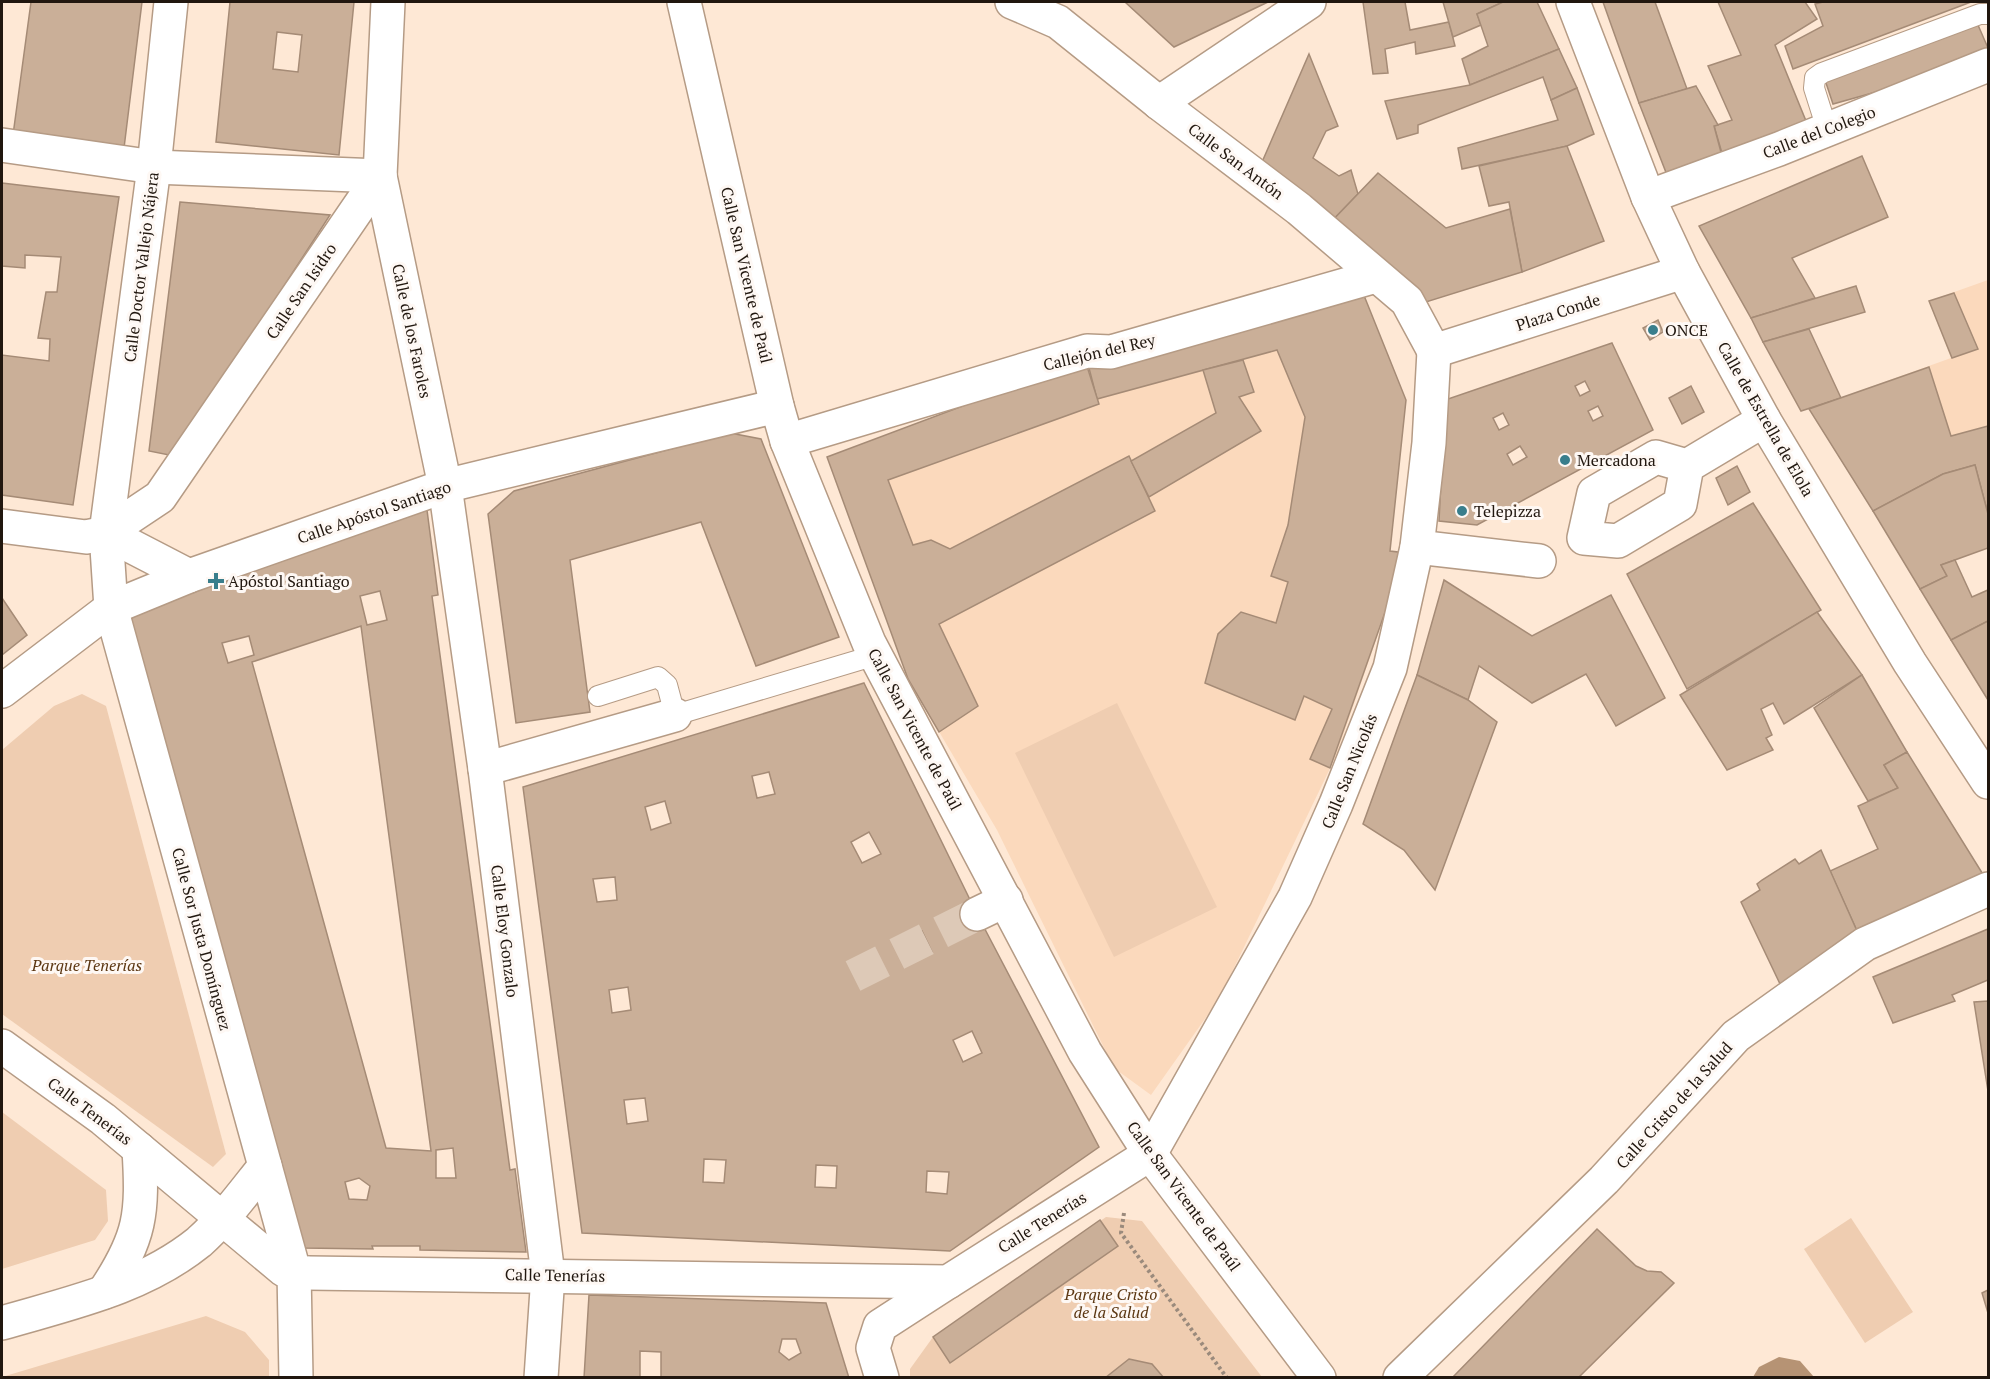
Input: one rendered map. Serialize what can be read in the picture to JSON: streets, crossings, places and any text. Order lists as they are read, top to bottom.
{
  "streets": {
    "street": [
      "Calle del Colegio",
      "Calle San Antón",
      "Calle Doctor Vallejo Nájera",
      "Calle San Vicente de Paúl",
      "Calle San Isidro",
      "Plaza Conde",
      "Calle de los Faroles",
      "Callejón del Rey",
      "Calle de Estrella de Elola",
      "Calle Apóstol Santiago",
      "Calle San Nicolás",
      "Calle Eloy Gonzalo",
      "Calle Sor Justa Domínguez",
      "Calle Cristo de la Salud",
      "Calle Tenerías"
    ]
  },
  "crossings": [
    ["Calle del Colegio", "Calle de Estrella de Elola"],
    ["Calle San Antón", "Plaza Conde"],
    ["Calle San Antón", "Callejón del Rey"],
    ["Calle San Antón", "Calle San Nicolás"],
    ["Calle Doctor Vallejo Nájera", "Calle San Isidro"],
    ["Calle Doctor Vallejo Nájera", "Calle Apóstol Santiago"],
    ["Calle Doctor Vallejo Nájera", "Calle Sor Justa Domínguez"],
    ["Calle San Vicente de Paúl", "Callejón del Rey"],
    ["Calle San Vicente de Paúl", "Calle Apóstol Santiago"],
    ["Calle San Vicente de Paúl", "Calle San Nicolás"],
    ["Calle San Vicente de Paúl", "Calle Tenerías"],
    ["Calle San Isidro", "Calle de los Faroles"],
    ["Plaza Conde", "Calle de Estrella de Elola"],
    ["Plaza Conde", "Calle San Nicolás"],
    ["Calle de los Faroles", "Calle Apóstol Santiago"],
    ["Calle de los Faroles", "Calle Eloy Gonzalo"],
    ["Calle Apóstol Santiago", "Calle Eloy Gonzalo"],
    ["Calle Apóstol Santiago", "Calle Sor Justa Domínguez"],
    ["Calle San Nicolás", "Calle Tenerías"],
    ["Calle Eloy Gonzalo", "Calle Tenerías"],
    ["Calle Sor Justa Domínguez", "Calle Tenerías"]
  ],
  "parks": ["Parque Tenerías", "Parque Cristo de la Salud"],
  "places": {
    "other": ["ONCE", "Mercadona", "Telepizza"],
    "health": ["Apóstol Santiago"]
  }
}
